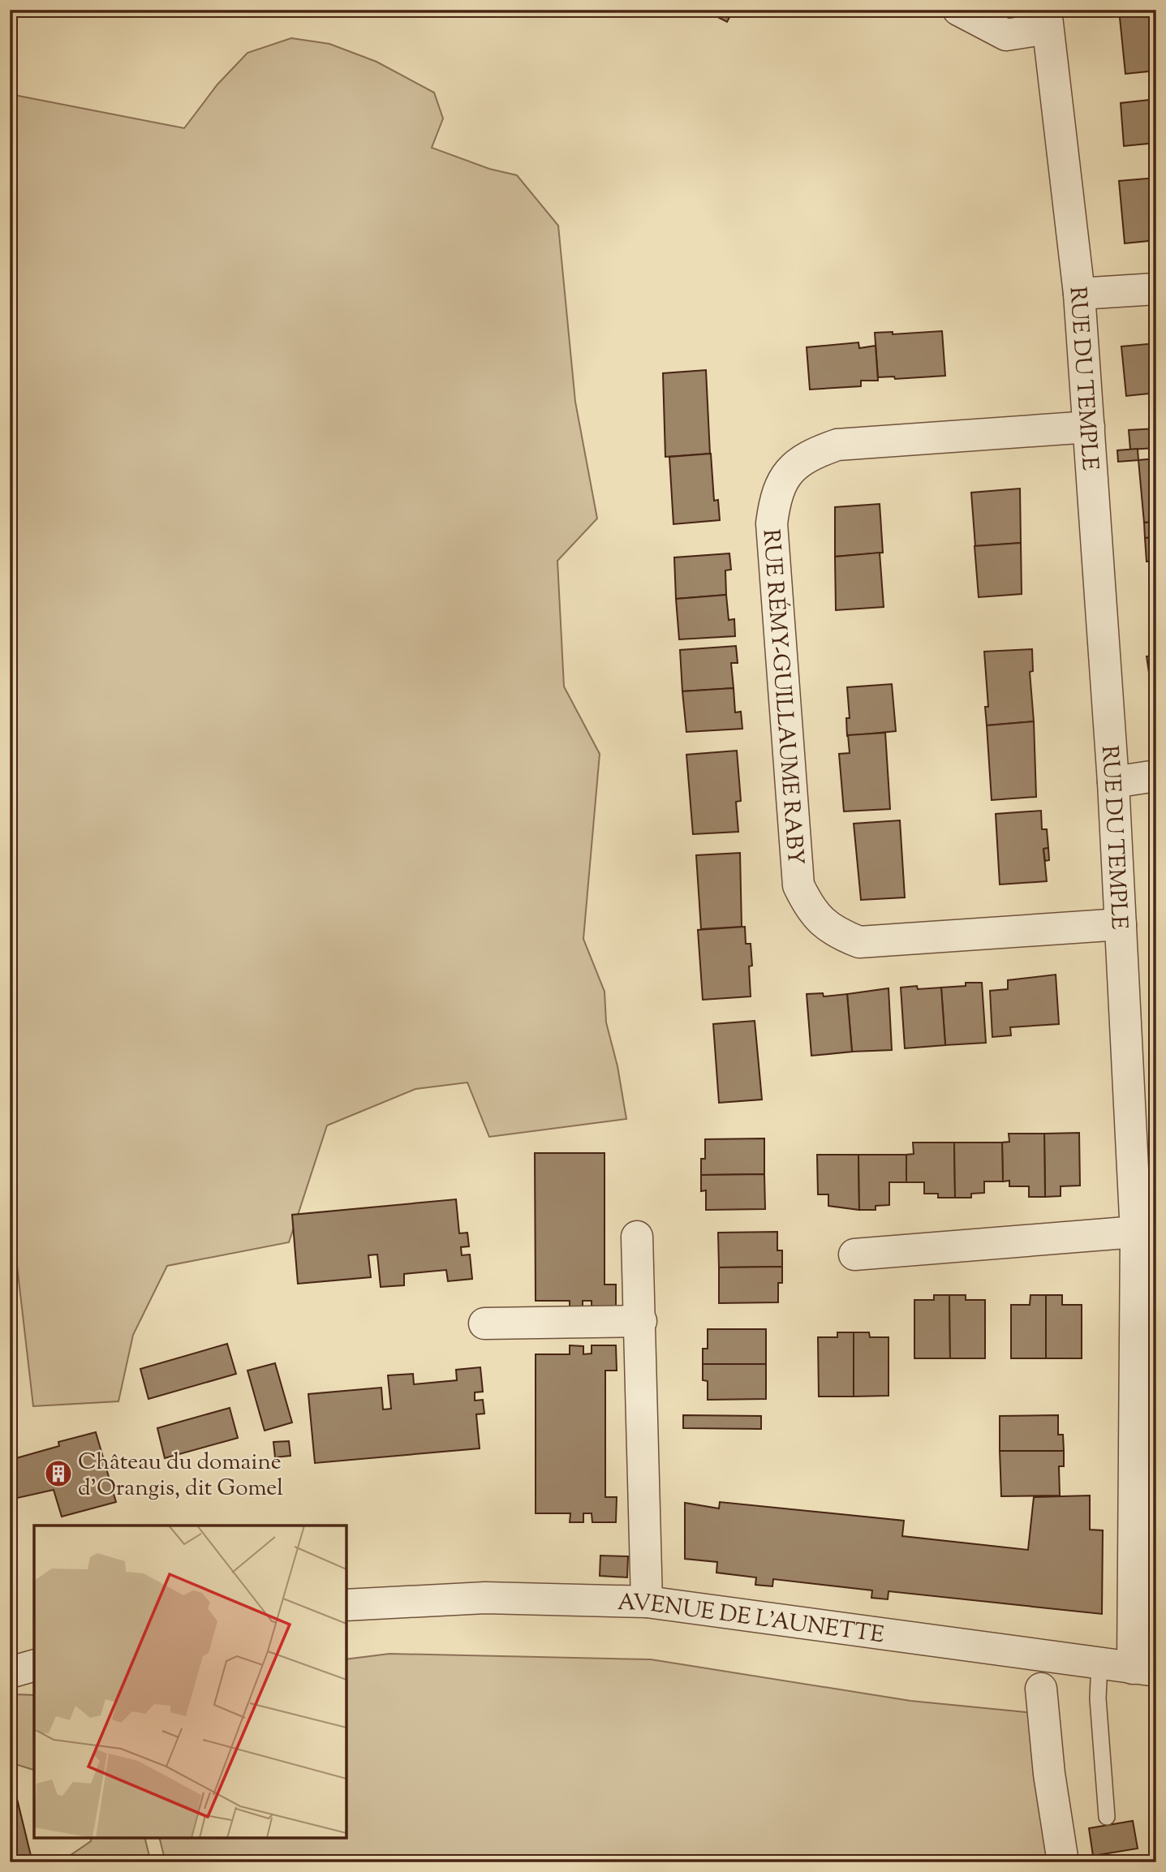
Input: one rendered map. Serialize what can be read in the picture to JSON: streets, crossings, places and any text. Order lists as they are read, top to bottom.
{
  "streets": {
    "street": ["RUE DU TEMPLE", "RUE RÉMY-GUILLAUME RABY", "AVENUE DE L'AUNETTE"]
  },
  "crossings": [
    ["RUE DU TEMPLE", "RUE RÉMY-GUILLAUME RABY"],
    ["RUE DU TEMPLE", "AVENUE DE L'AUNETTE"]
  ],
  "places": {
    "building": ["Château du domaine d'Orangis, dit Gomel"]
  }
}
